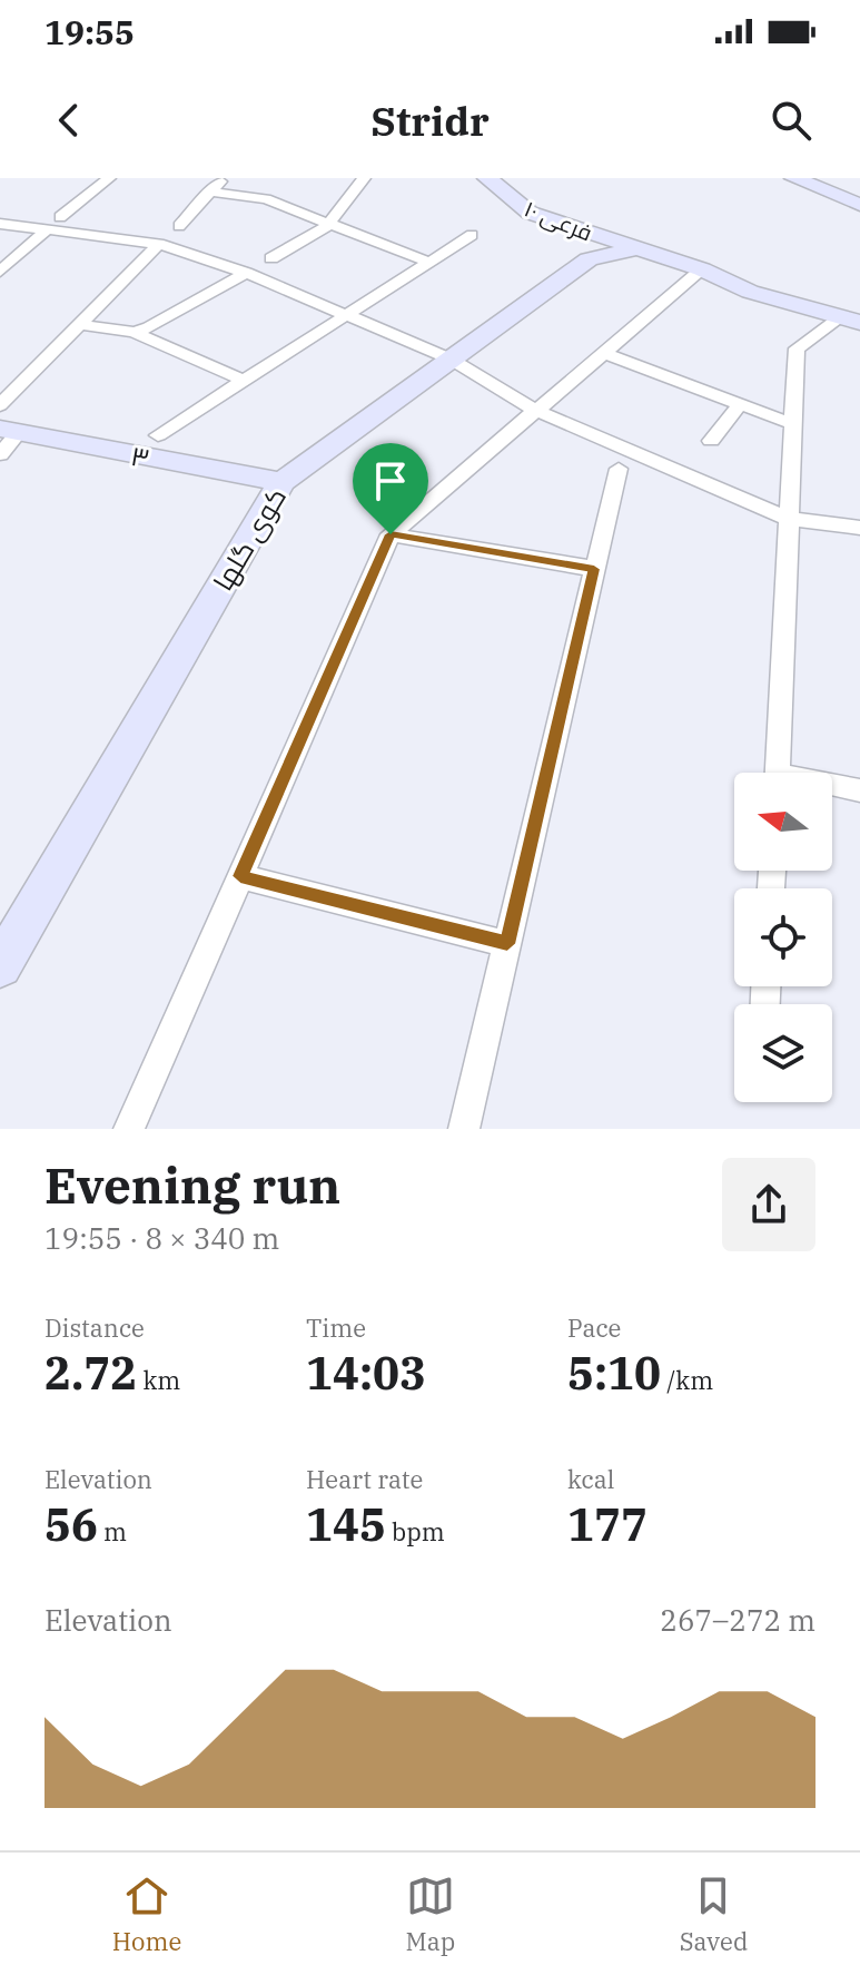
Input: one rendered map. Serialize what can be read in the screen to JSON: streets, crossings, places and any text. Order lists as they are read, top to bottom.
{
  "streets": {
    "street": ["فرعی ۱۰", "۳", "کوی گلها"]
  },
  "crossings": [
    ["فرعی ۱۰", "کوی گلها"],
    ["۳", "کوی گلها"]
  ],
  "north": "left",
  "page": {
    "status": "19:55",
    "header": "Stridr",
    "heading": ["Evening run", "19:55 · 8 × 340 m"],
    "stats": [
      ["Distance", "2.72 km"],
      ["Time", "14:03"],
      ["Pace", "5:10 /km"],
      ["Elevation", "56 m"],
      ["Heart rate", "145 bpm"],
      ["kcal", "177"]
    ],
    "chart": ["Elevation", "267–272 m"],
    "tabs": ["Home", "Map", "Saved"]
  }
}
